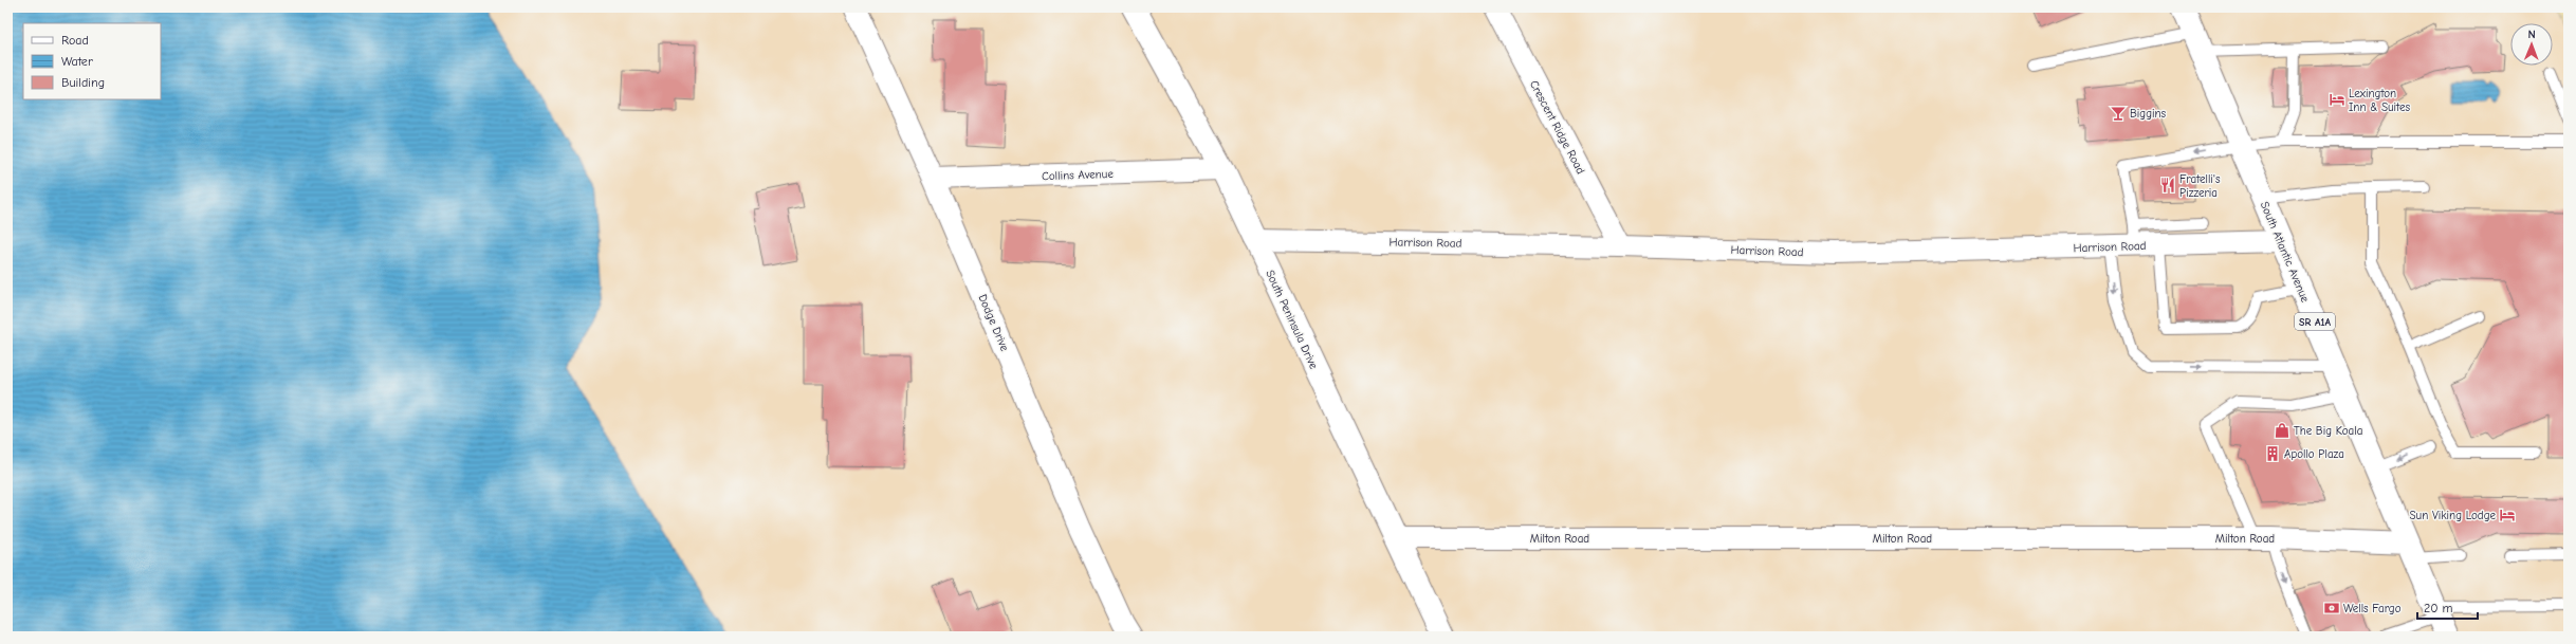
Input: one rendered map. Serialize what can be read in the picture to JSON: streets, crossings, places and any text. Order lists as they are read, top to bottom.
{
  "streets": {
    "main road": ["South Atlantic Avenue", "South Peninsula Drive", "SR A1A"],
    "street": [
      "Crescent Ridge Road",
      "Collins Avenue",
      "Harrison Road",
      "Dodge Drive",
      "Milton Road"
    ]
  },
  "crossings": [
    ["Crescent Ridge Road", "Harrison Road"],
    ["Collins Avenue", "South Peninsula Drive"],
    ["Collins Avenue", "Dodge Drive"],
    ["Harrison Road", "South Atlantic Avenue"],
    ["Harrison Road", "South Peninsula Drive"],
    ["South Atlantic Avenue", "Milton Road"],
    ["South Peninsula Drive", "Milton Road"]
  ],
  "places": {
    "hotel": ["Lexington Inn & Suites", "Sun Viking Lodge"],
    "bar": ["Biggins"],
    "restaurant": ["Fratelli's Pizzeria"],
    "shop": ["The Big Koala"],
    "building": ["Apollo Plaza"],
    "bank": ["Wells Fargo"]
  },
  "legend": ["Road", "Water", "Building"],
  "scale_bar": "20 m",
  "north": "top"
}
